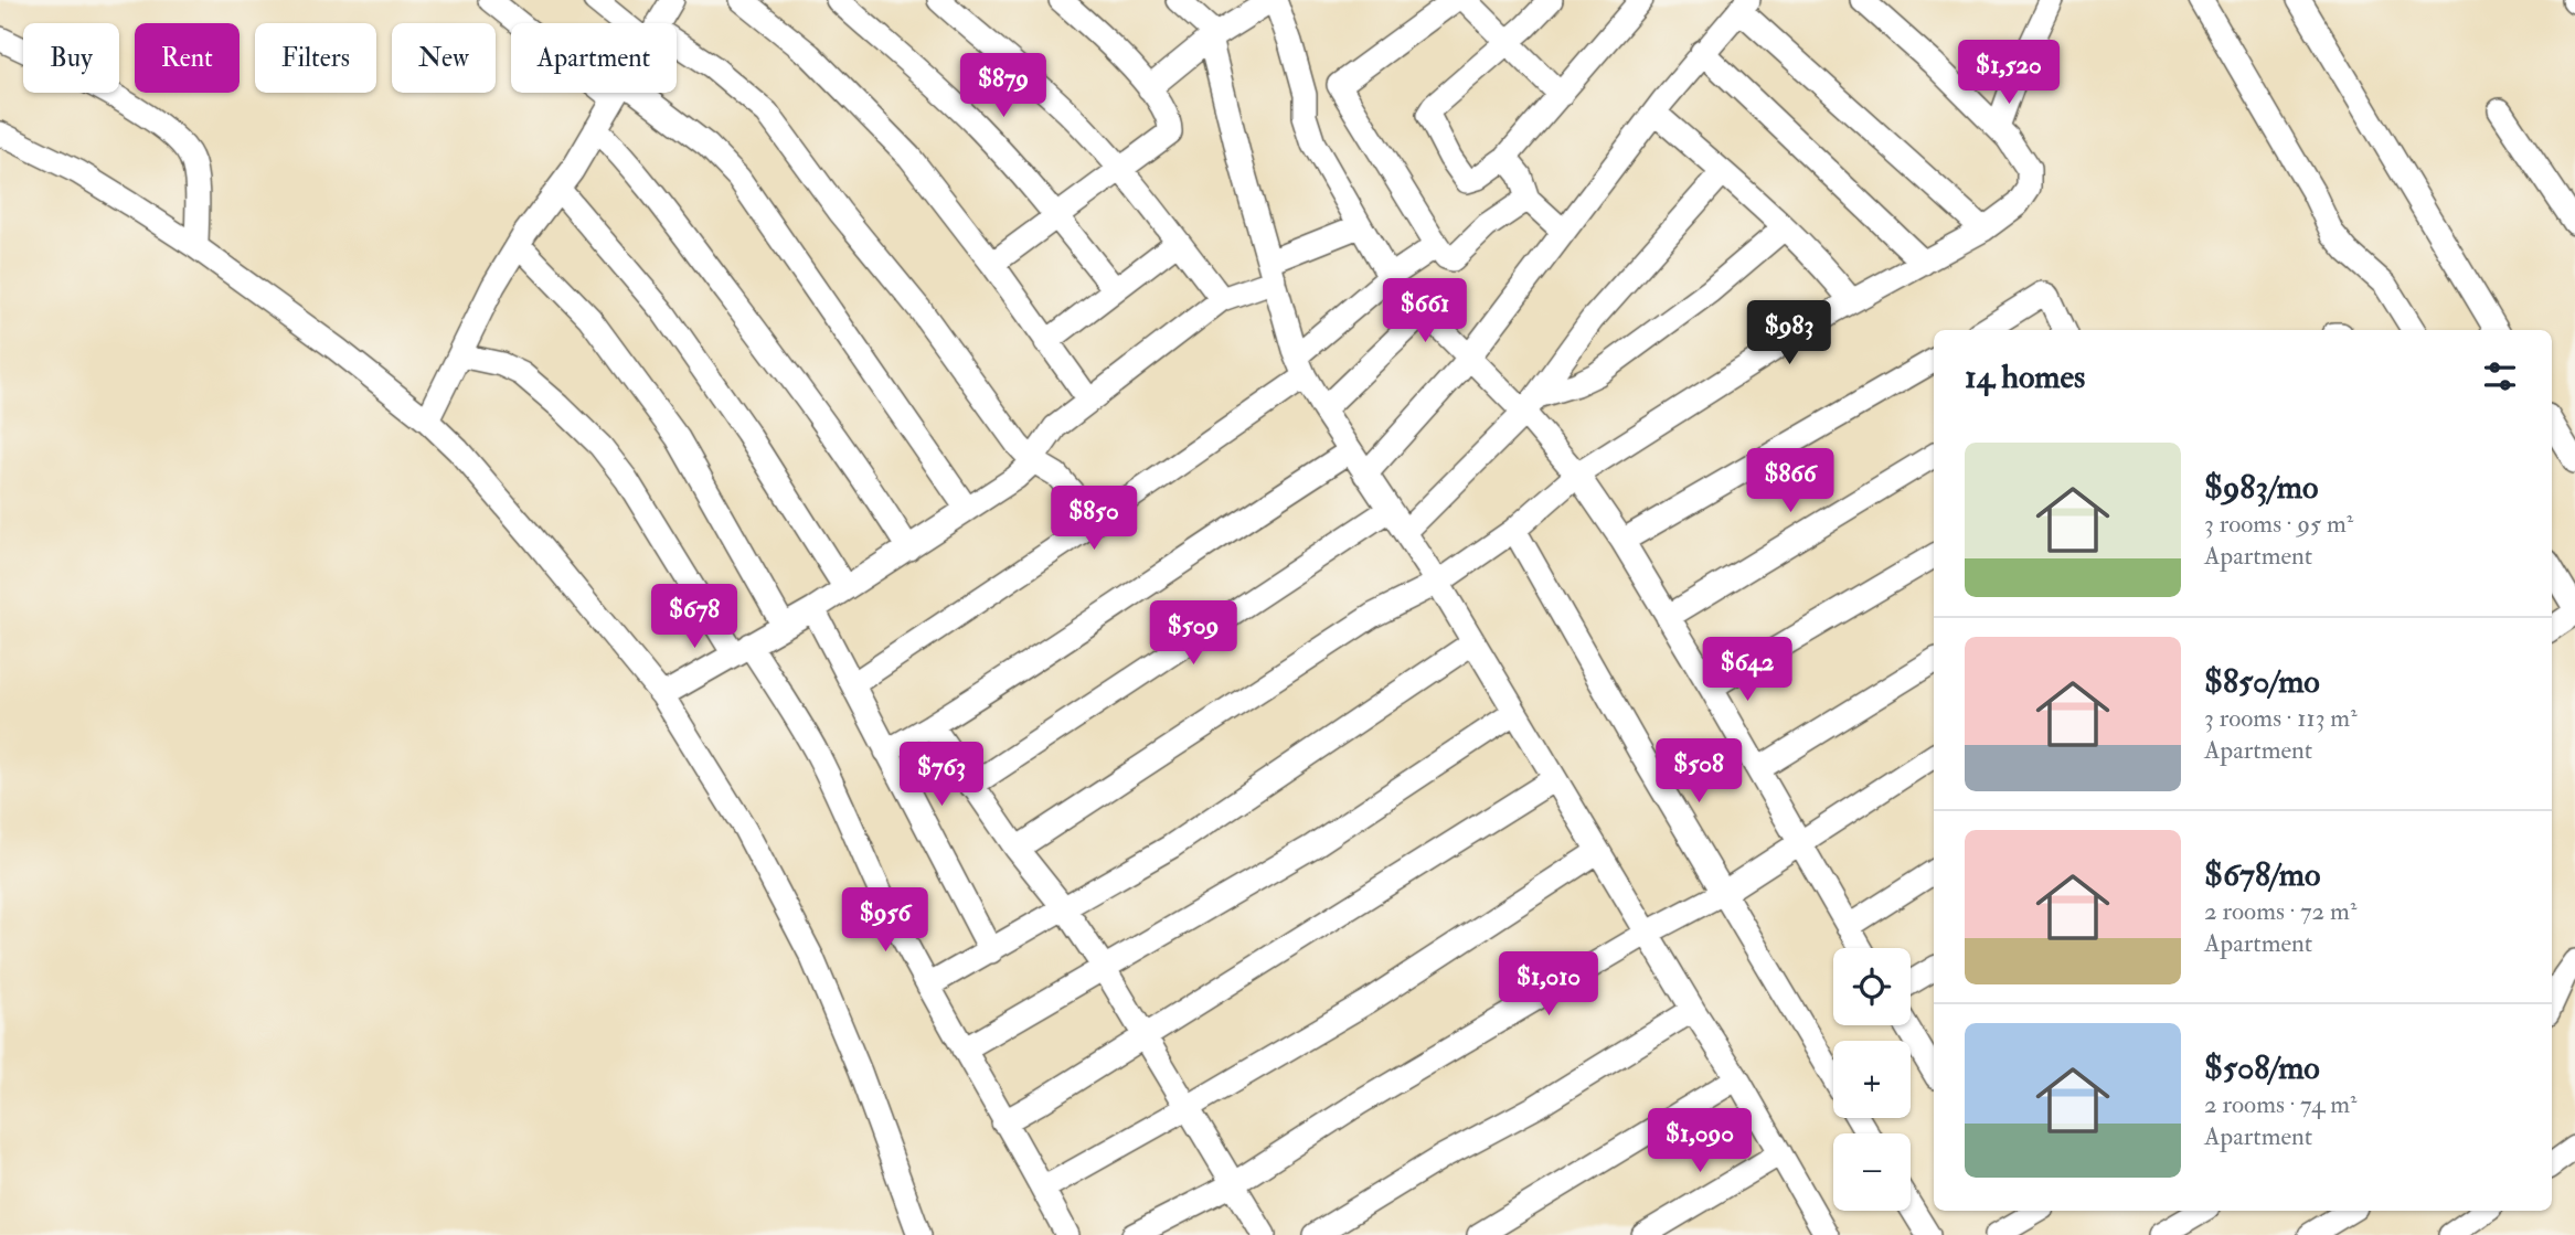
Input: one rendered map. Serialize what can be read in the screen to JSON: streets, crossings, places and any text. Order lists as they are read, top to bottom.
{
  "page": {
    "chip": [
      "Buy",
      "Rent",
      "Filters",
      "New",
      "Apartment"
    ],
    "price": [
      "$1,520",
      "$879",
      "$661",
      "$983",
      "$866",
      "$850",
      "$678",
      "$509",
      "$642",
      "$508",
      "$763",
      "$956",
      "$1,010",
      "$1,090"
    ],
    "heading": "14 homes",
    "list": [
      {
        "name": "$983/mo",
        "note": "3 rooms · 95 m² · Apartment"
      },
      {
        "name": "$850/mo",
        "note": "3 rooms · 113 m² · Apartment"
      },
      {
        "name": "$678/mo",
        "note": "2 rooms · 72 m² · Apartment"
      },
      {
        "name": "$508/mo",
        "note": "2 rooms · 74 m² · Apartment"
      }
    ],
    "map_buttons": ["+", "−"]
  }
}
